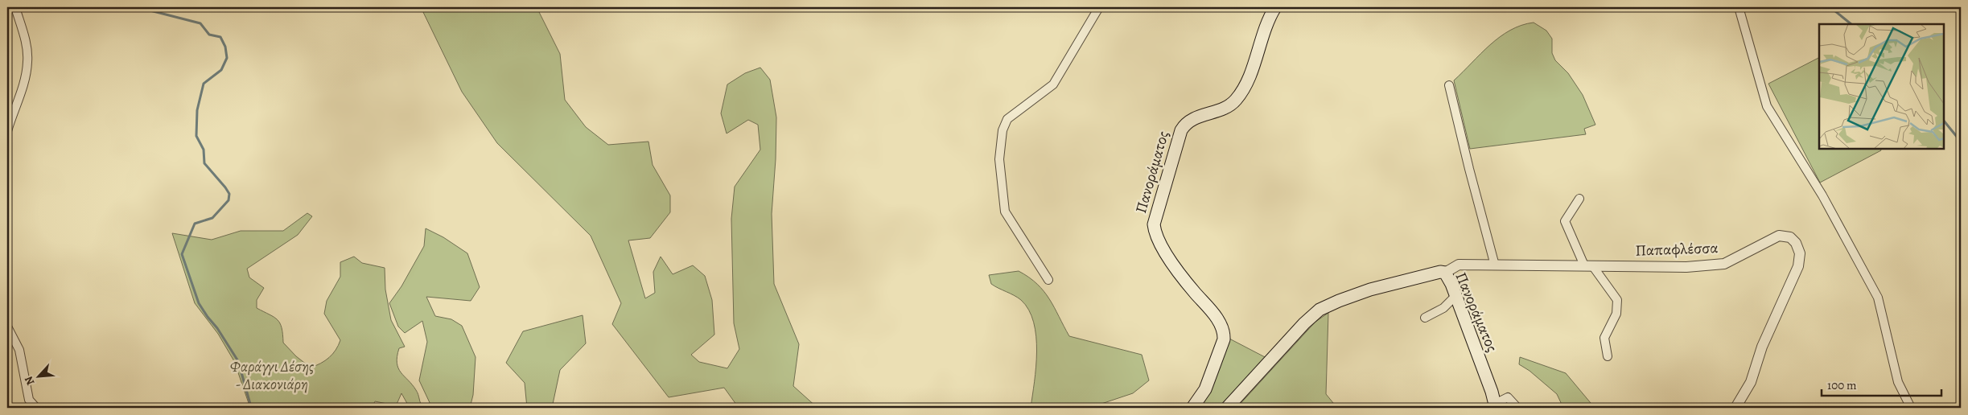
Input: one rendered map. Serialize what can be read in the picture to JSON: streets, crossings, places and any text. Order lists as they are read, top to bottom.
{
  "streets": {
    "main road": ["Πανοράματος"],
    "street": ["Παπαφλέσσα"]
  },
  "crossings": [
    ["Πανοράματος", "Παπαφλέσσα"]
  ],
  "parks": ["Φαράγγι Δέσης - Διακονιάρη"],
  "scale_bar": "100 m",
  "north": "bottom left"
}
